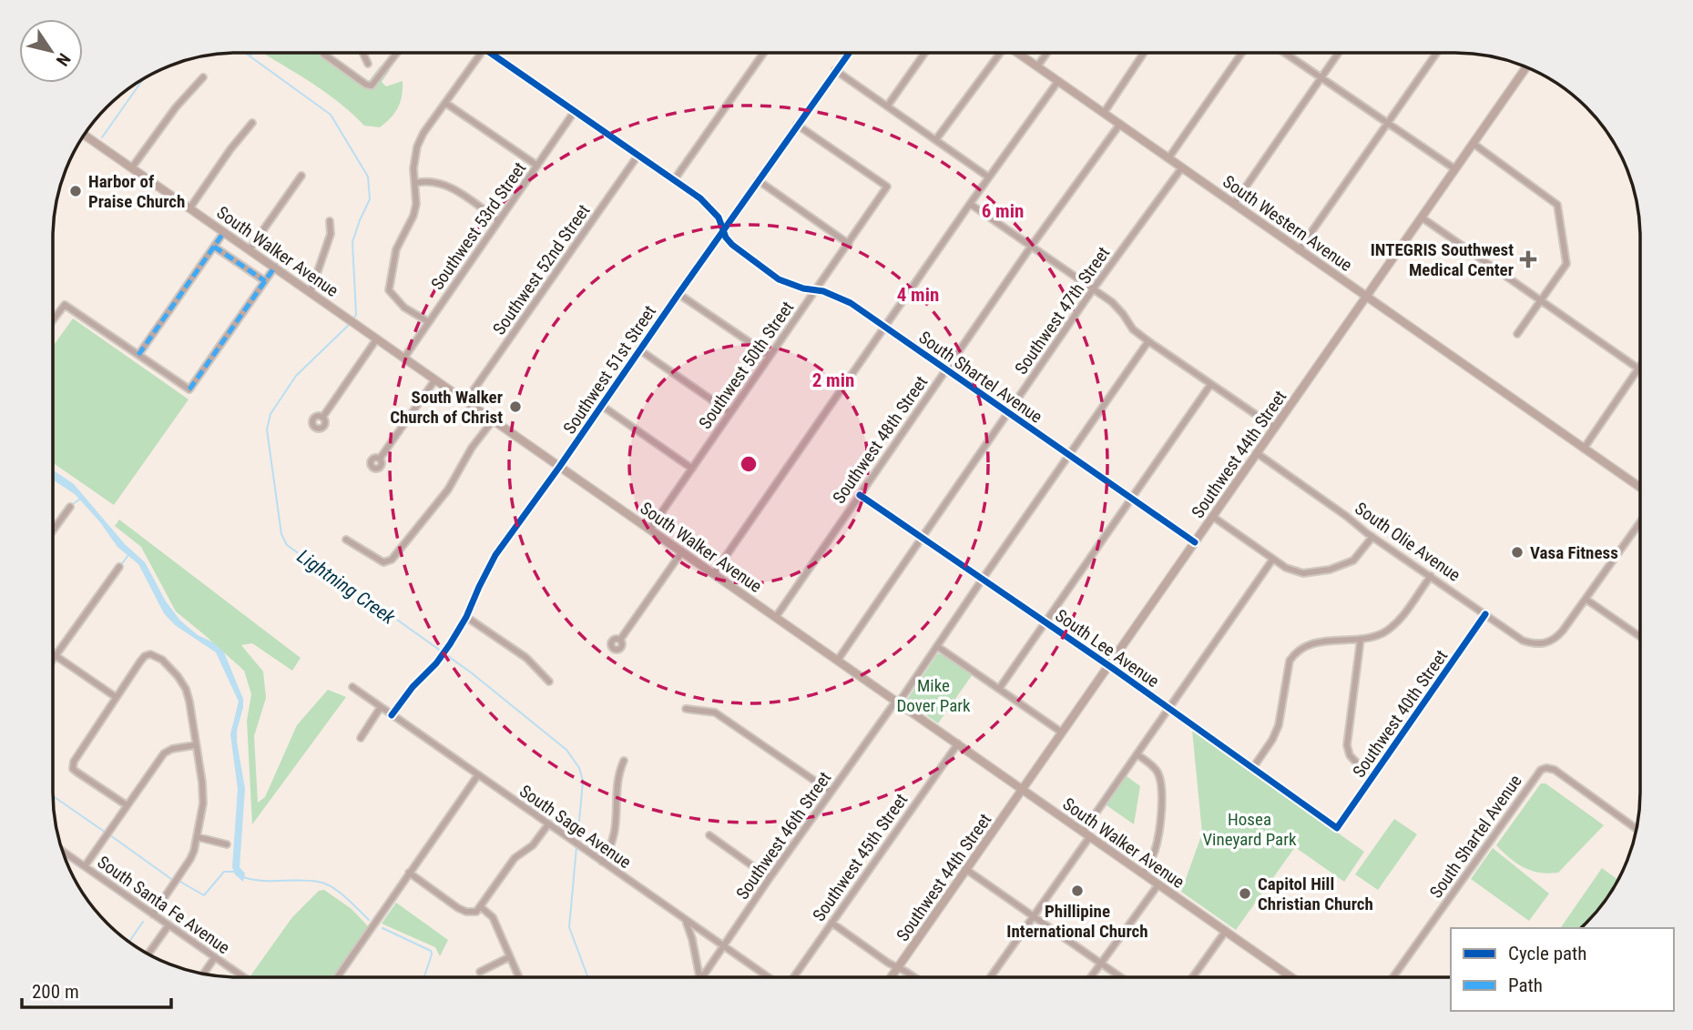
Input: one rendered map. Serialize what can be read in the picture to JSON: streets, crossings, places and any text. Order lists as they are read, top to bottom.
{
  "streets": {
    "main road": ["South Western Avenue", "South Walker Avenue", "Southwest 44th Street"],
    "street": [
      "Southwest 53rd Street",
      "Southwest 52nd Street",
      "Southwest 47th Street",
      "Southwest 50th Street",
      "Southwest 51st Street",
      "South Shartel Avenue",
      "Southwest 48th Street",
      "South Olie Avenue",
      "South Lee Avenue",
      "Southwest 40th Street",
      "South Sage Avenue",
      "Southwest 46th Street",
      "Southwest 45th Street",
      "South Santa Fe Avenue"
    ]
  },
  "crossings": [
    ["South Western Avenue", "Southwest 47th Street"],
    ["South Western Avenue", "Southwest 48th Street"],
    ["South Western Avenue", "Southwest 44th Street"],
    ["Southwest 53rd Street", "South Walker Avenue"],
    ["Southwest 53rd Street", "South Shartel Avenue"],
    ["South Walker Avenue", "Southwest 52nd Street"],
    ["South Walker Avenue", "Southwest 47th Street"],
    ["South Walker Avenue", "Southwest 50th Street"],
    ["South Walker Avenue", "Southwest 51st Street"],
    ["South Walker Avenue", "Southwest 48th Street"],
    ["South Walker Avenue", "Southwest 44th Street"],
    ["South Walker Avenue", "Southwest 46th Street"],
    ["South Walker Avenue", "Southwest 45th Street"],
    ["Southwest 52nd Street", "South Shartel Avenue"],
    ["Southwest 47th Street", "South Shartel Avenue"],
    ["Southwest 47th Street", "South Lee Avenue"],
    ["Southwest 50th Street", "Southwest 51st Street"],
    ["Southwest 50th Street", "South Shartel Avenue"],
    ["Southwest 51st Street", "South Shartel Avenue"],
    ["Southwest 51st Street", "South Sage Avenue"],
    ["South Shartel Avenue", "Southwest 48th Street"],
    ["South Shartel Avenue", "Southwest 44th Street"],
    ["South Shartel Avenue", "Southwest 46th Street"],
    ["Southwest 48th Street", "South Lee Avenue"],
    ["Southwest 44th Street", "South Olie Avenue"],
    ["Southwest 44th Street", "South Lee Avenue"],
    ["South Olie Avenue", "Southwest 40th Street"],
    ["South Lee Avenue", "Southwest 40th Street"],
    ["South Lee Avenue", "Southwest 46th Street"],
    ["South Sage Avenue", "Southwest 46th Street"]
  ],
  "water": ["Lightning Creek"],
  "parks": ["Mike Dover Park", "Hosea Vineyard Park"],
  "places": {
    "other": [
      "Harbor of Praise Church",
      "South Walker Church of Christ",
      "Vasa Fitness",
      "Phillipine International Church",
      "Capitol Hill Christian Church"
    ],
    "health": ["INTEGRIS Southwest Medical Center"]
  },
  "legend": ["Cycle path", "Path"],
  "scale_bar": "200 m",
  "north": "bottom right",
  "rings": ["6 min", "4 min", "2 min"]
}
